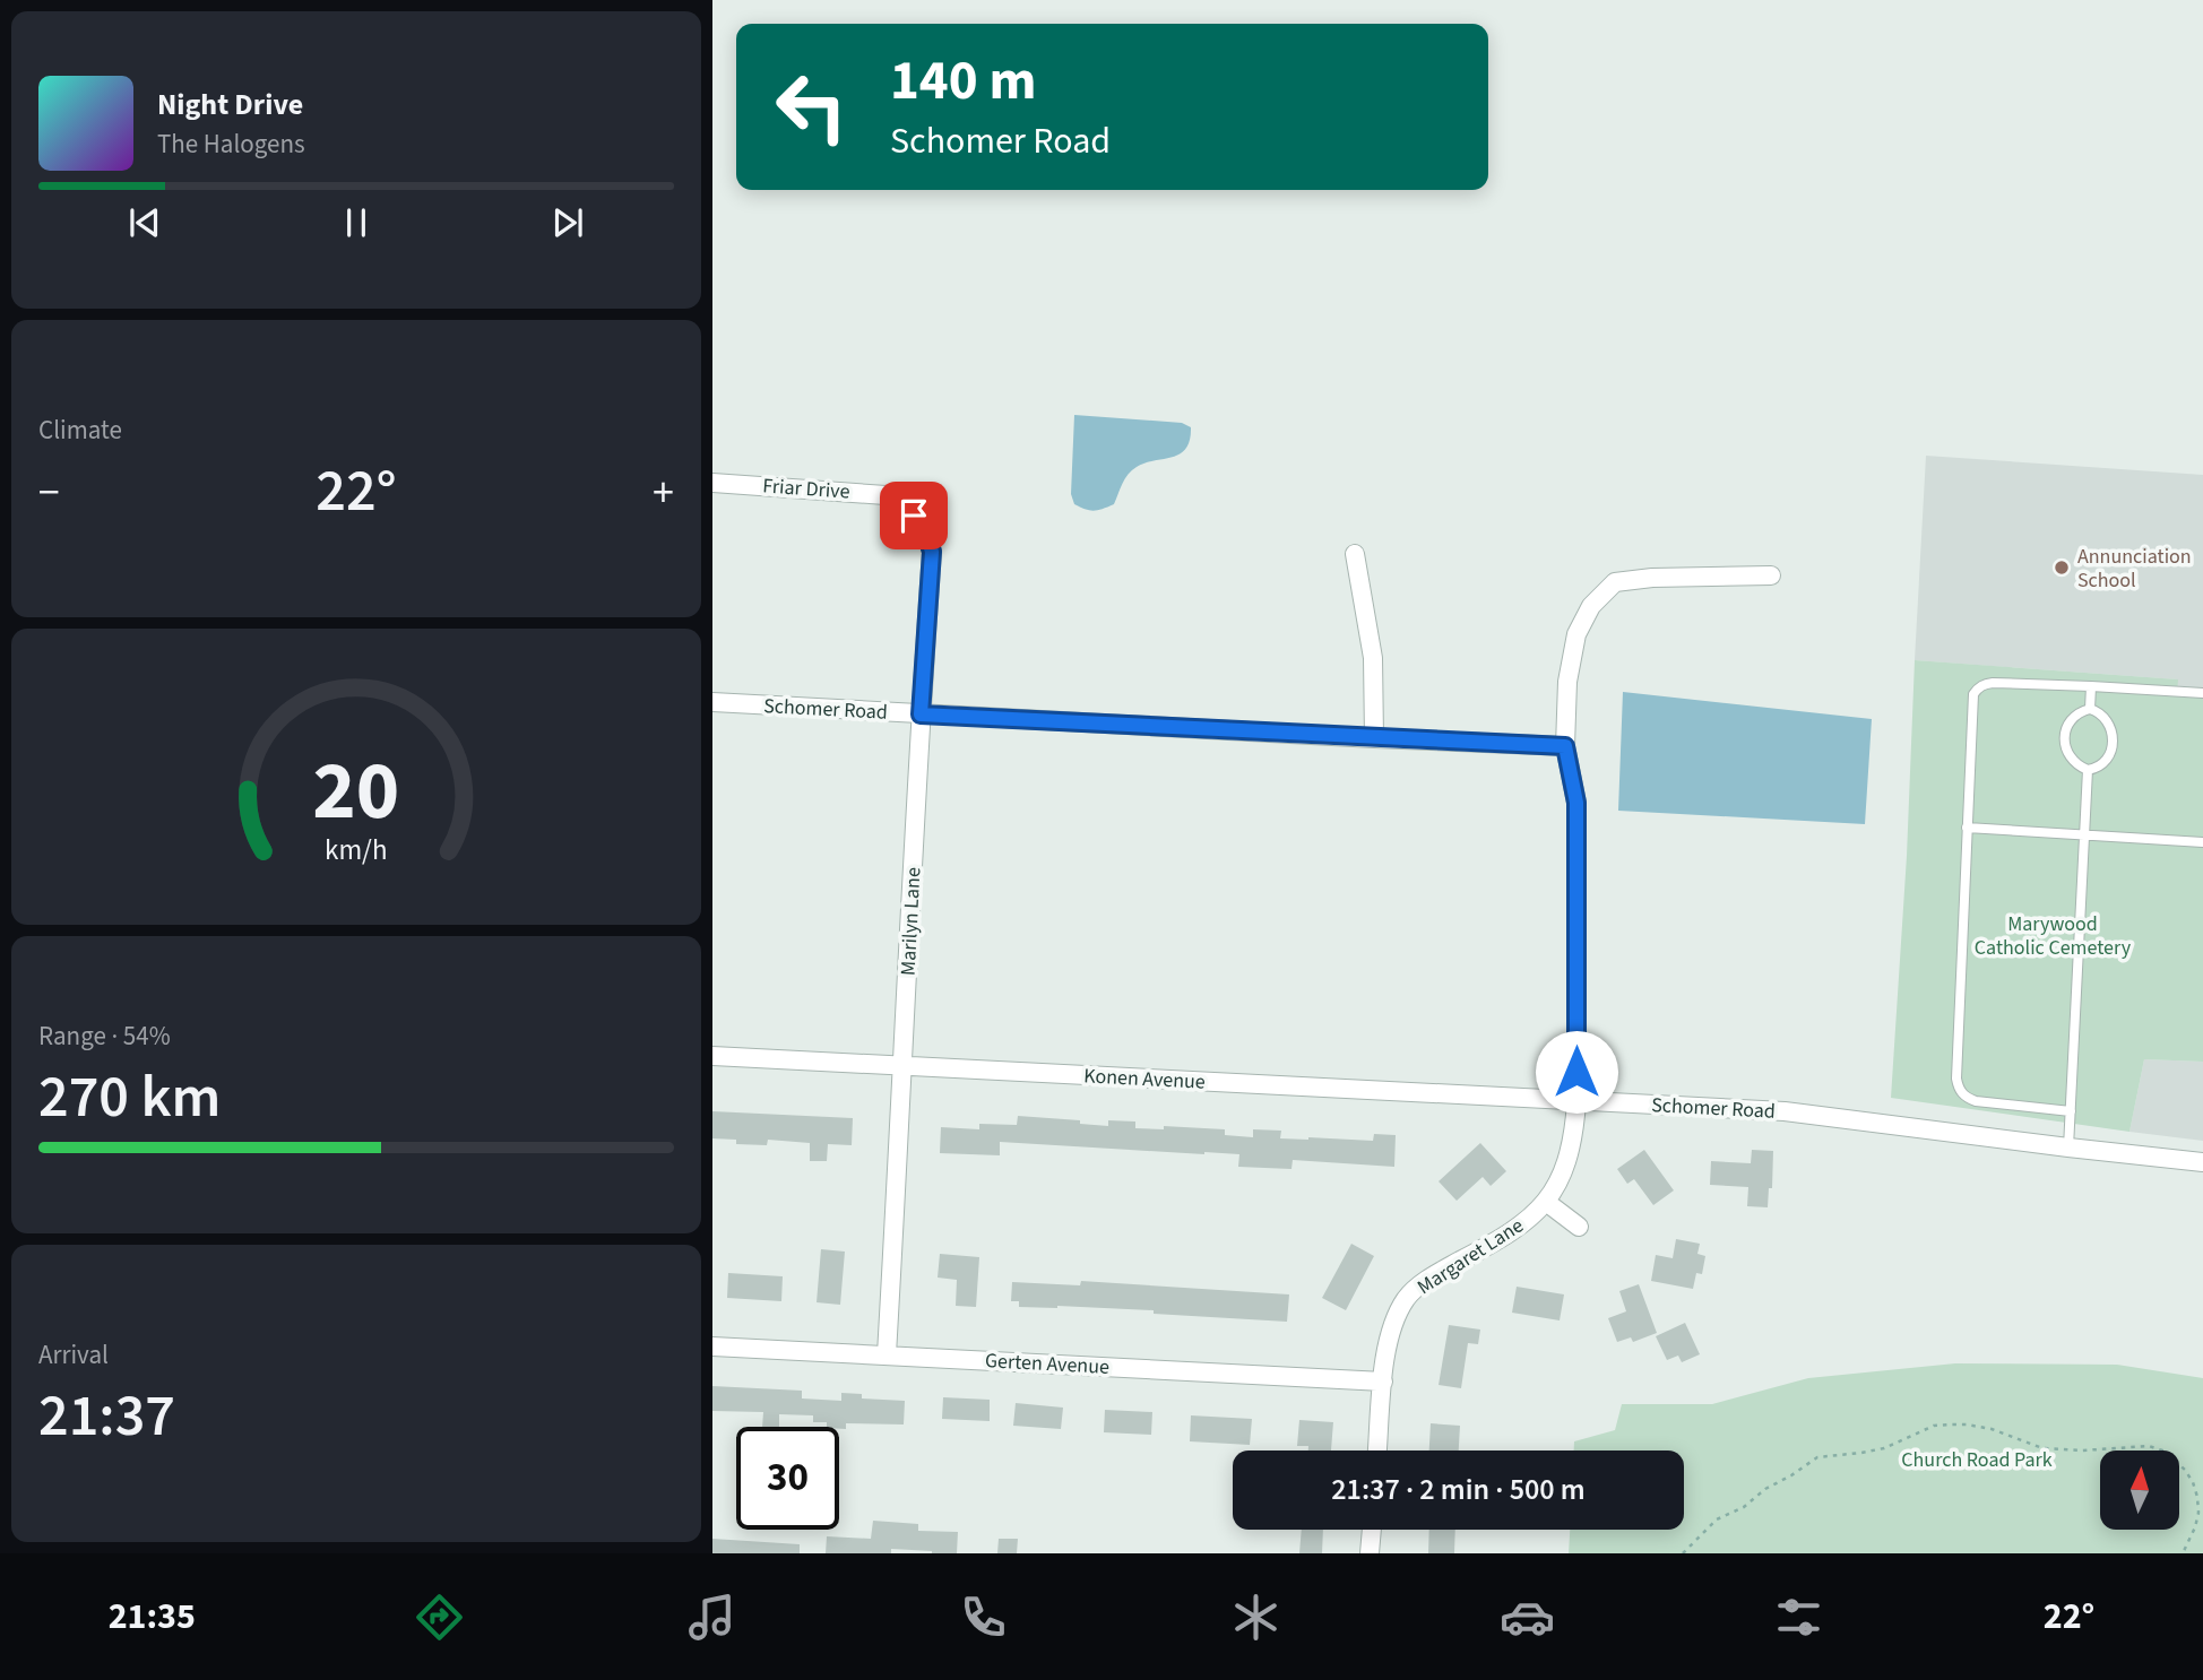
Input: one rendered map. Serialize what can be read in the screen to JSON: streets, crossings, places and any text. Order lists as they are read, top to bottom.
{
  "streets": {
    "street": [
      "Friar Drive",
      "Schomer Road",
      "Marilyn Lane",
      "Konen Avenue",
      "Margaret Lane",
      "Gerten Avenue"
    ]
  },
  "crossings": [
    ["Friar Drive", "Marilyn Lane"],
    ["Schomer Road", "Marilyn Lane"],
    ["Schomer Road", "Konen Avenue"],
    ["Schomer Road", "Margaret Lane"],
    ["Marilyn Lane", "Konen Avenue"],
    ["Marilyn Lane", "Gerten Avenue"],
    ["Konen Avenue", "Margaret Lane"],
    ["Margaret Lane", "Gerten Avenue"]
  ],
  "parks": ["Marywood Catholic Cemetery", "Church Road Park"],
  "places": ["Annunciation School"],
  "north": "top",
  "page": {
    "turn": ["140 m", "Schomer Road"],
    "song": ["Night Drive", "The Halogens"],
    "tile": [
      "Climate",
      ["Range · 54%", "270 km"],
      ["Arrival", "21:37"]
    ],
    "heat": ["−", "22°", "+"],
    "limit": "30",
    "trip": "21:37 · 2 min · 500 m",
    "tabs": ["21:35", "22°"],
    "gauge": ["20", "km/h"]
  }
}
